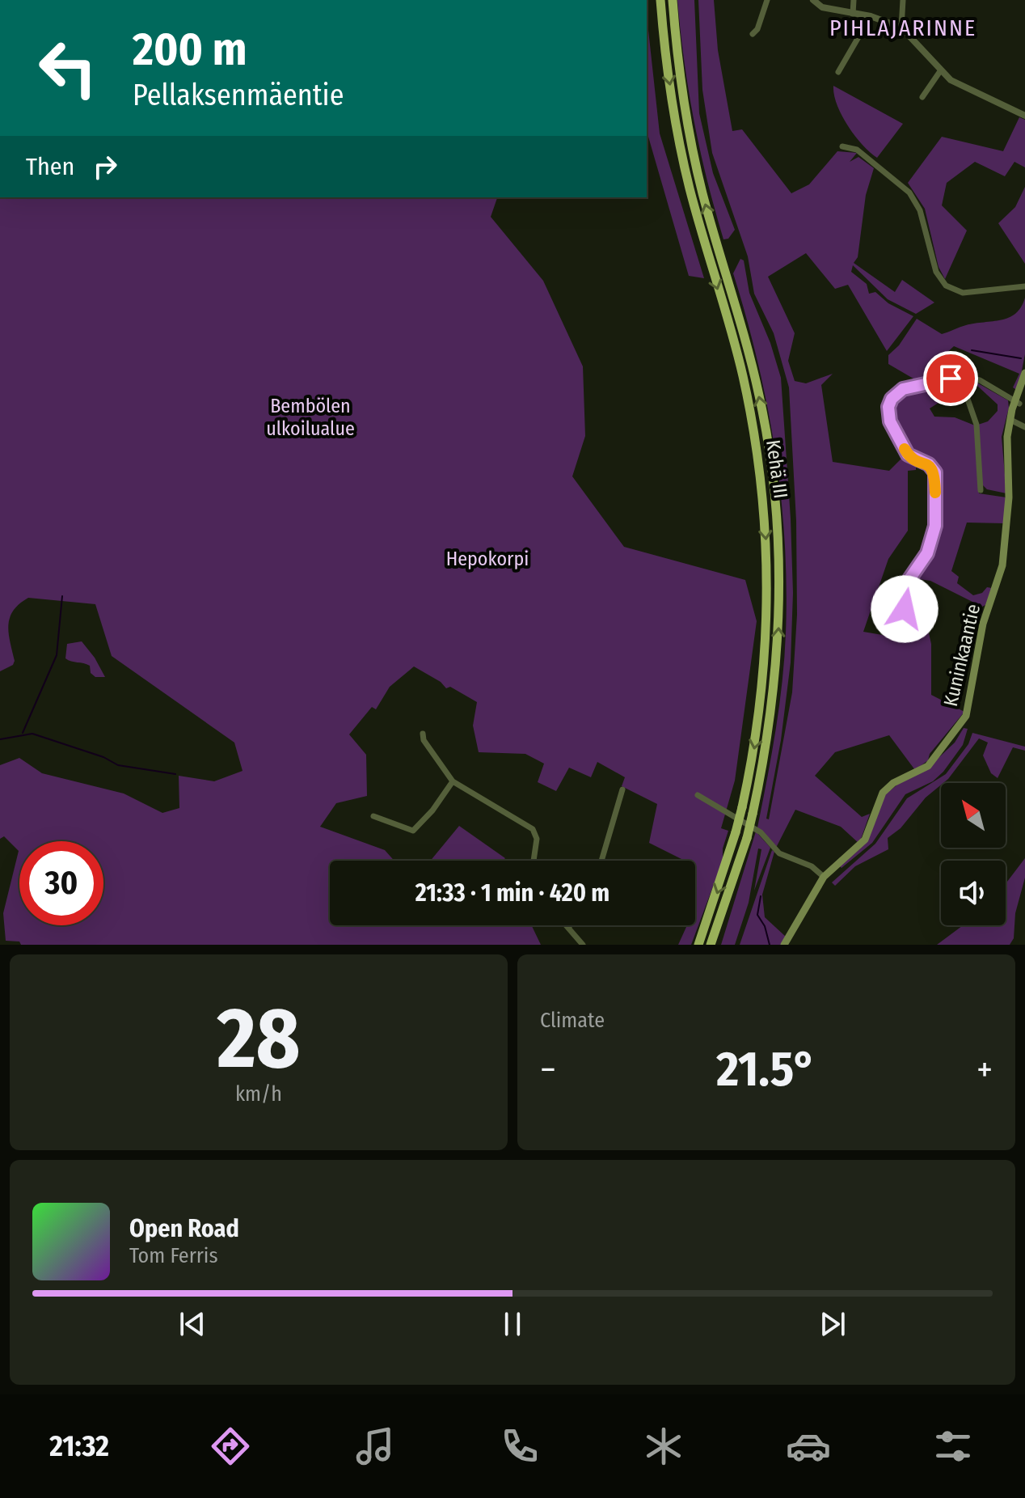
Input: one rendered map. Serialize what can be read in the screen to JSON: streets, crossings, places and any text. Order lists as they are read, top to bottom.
{
  "streets": {
    "highway": ["Kehä III"],
    "main road": ["Kuninkaantie"]
  },
  "districts": ["PIHLAJARINNE"],
  "parks": ["Bembölen ulkoilualue", "Hepokorpi"],
  "north": "top left",
  "page": {
    "turn": ["200 m", "Pellaksenmäentie"],
    "then": "Then",
    "limit": "30",
    "trip": "21:33 · 1 min · 420 m",
    "tile": [
      ["28", "km/h"],
      "Climate"
    ],
    "heat": ["−", "21.5°", "+"],
    "song": ["Open Road", "Tom Ferris"],
    "tabs": "21:32"
  }
}
